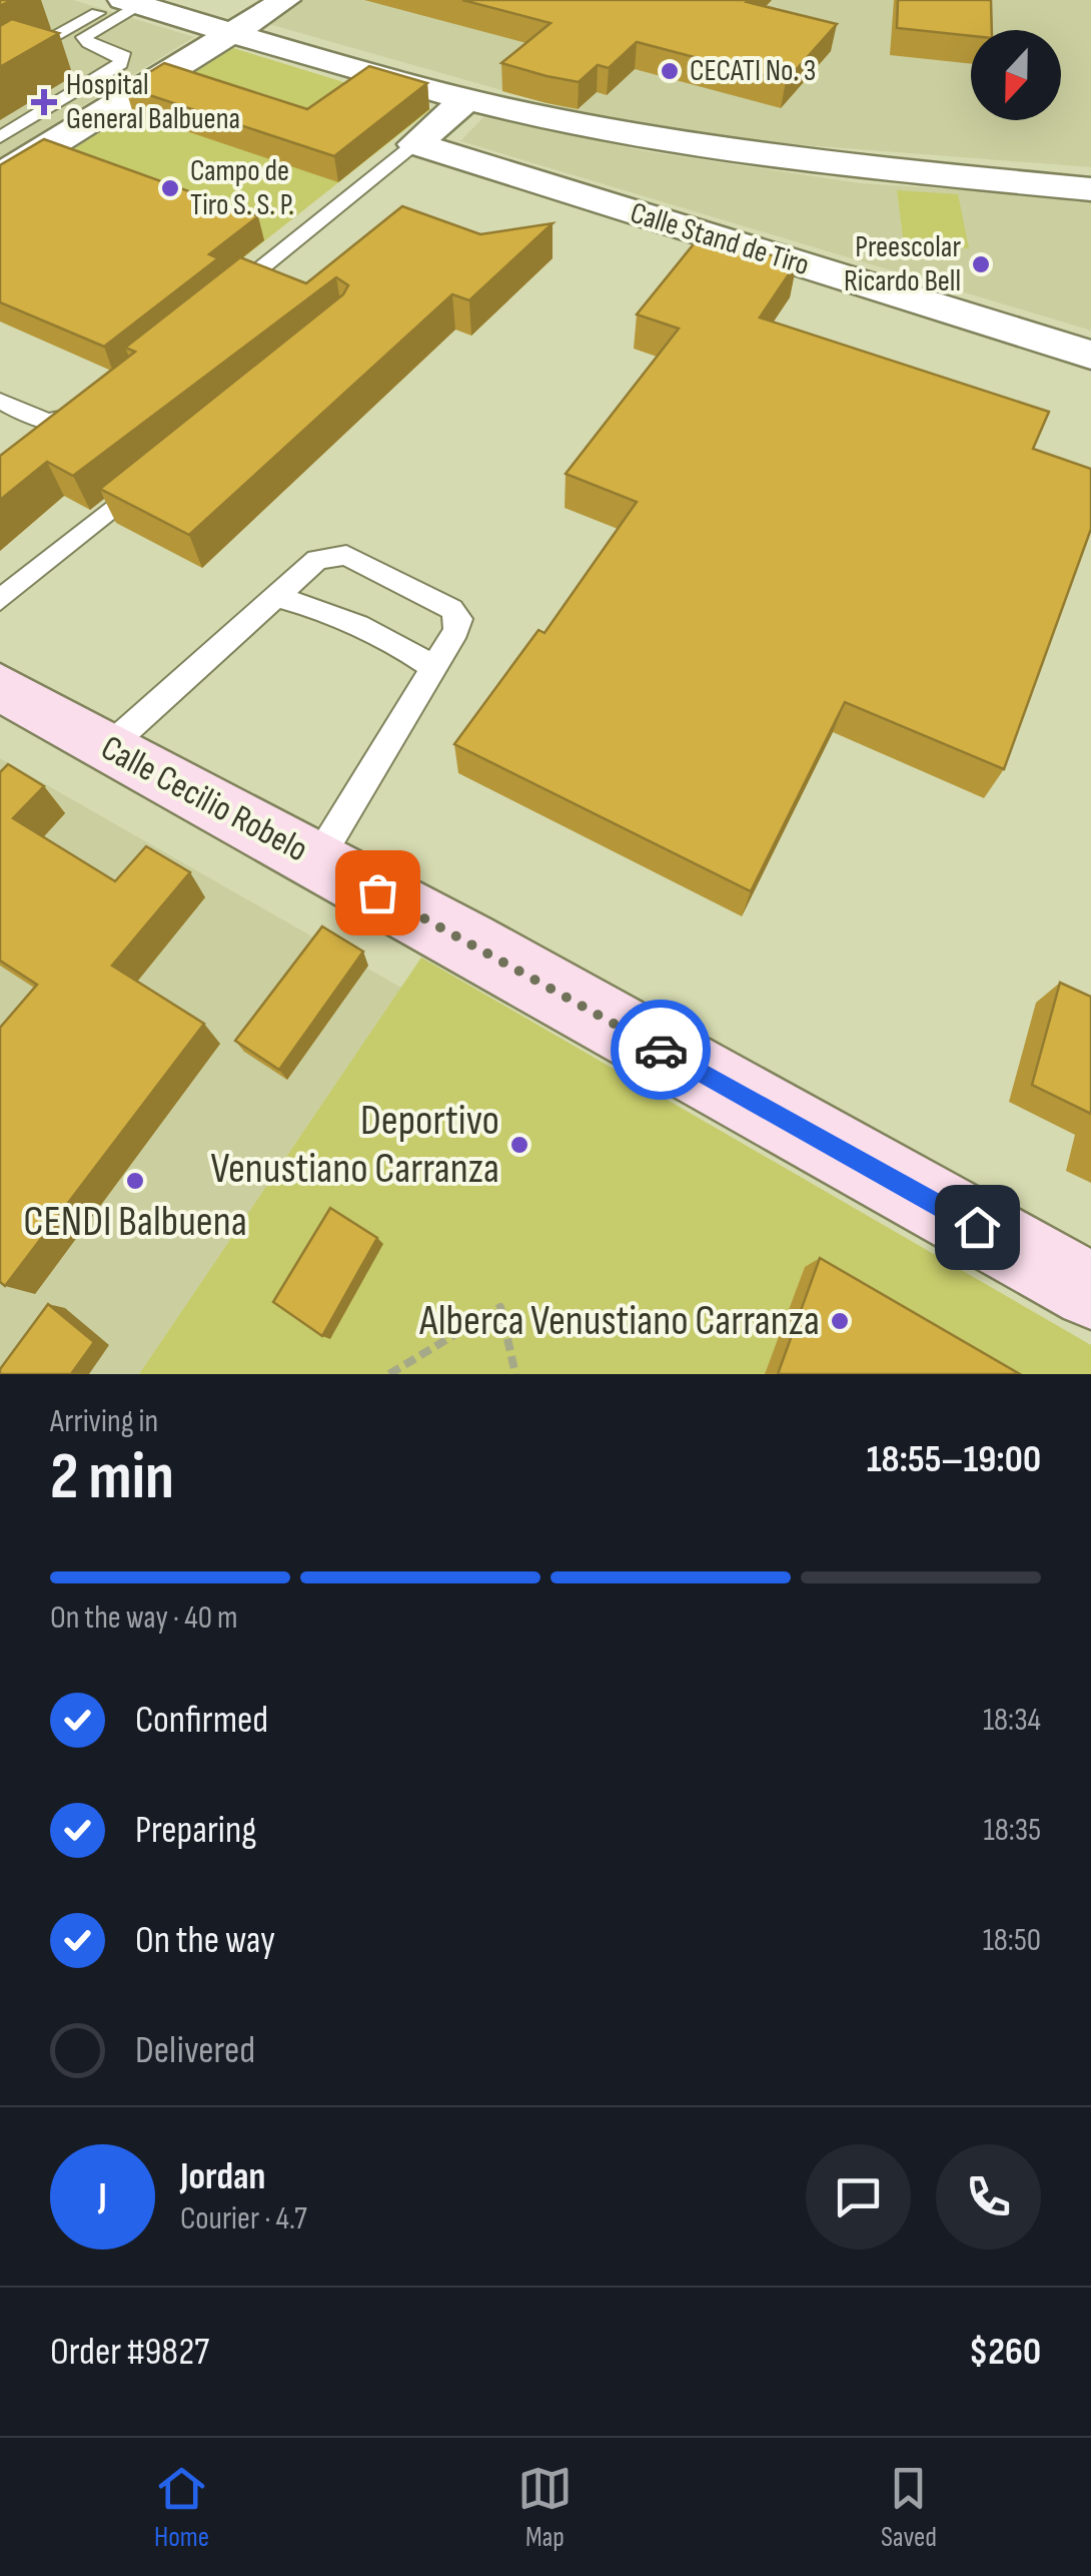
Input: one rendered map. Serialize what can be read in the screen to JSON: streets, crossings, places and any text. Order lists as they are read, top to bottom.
{
  "streets": {
    "street": ["Calle Stand de Tiro", "Calle Cecilio Robelo"]
  },
  "places": {
    "other": [
      "CECATI No. 3",
      "Campo de Tiro S. S. P.",
      "Preescolar Ricardo Bell",
      "Deportivo Venustiano Carranza",
      "CENDI Balbuena",
      "Alberca Venustiano Carranza"
    ],
    "health": ["Hospital General Balbuena"]
  },
  "north": "bottom",
  "page": {
    "heading": ["2 min", "Arriving in", "18:55–19:00"],
    "panel": [
      "Jordan",
      "Courier · 4.7",
      "Order #9827",
      "$260"
    ],
    "bar": "On the way · 40 m",
    "list": [
      ["Confirmed", "18:34"],
      ["Preparing", "18:35"],
      ["On the way", "18:50"],
      "Delivered"
    ],
    "round": "J",
    "tabs": ["Home", "Map", "Saved"]
  }
}
